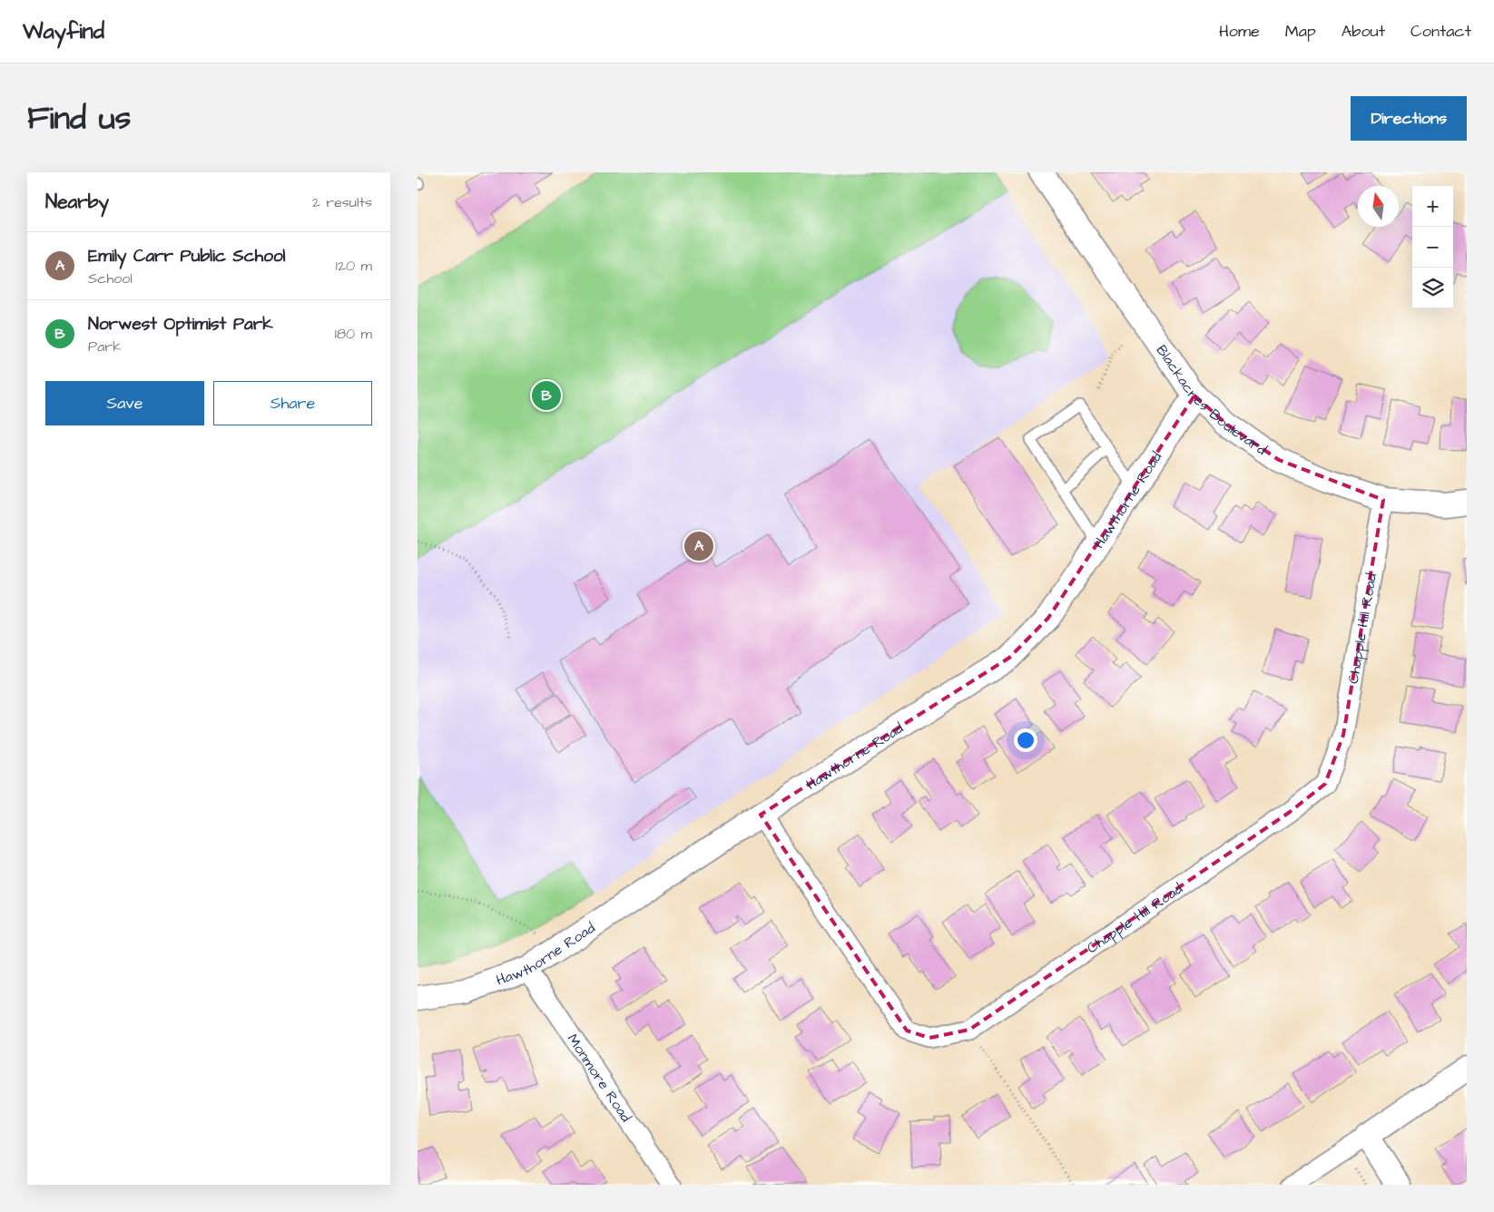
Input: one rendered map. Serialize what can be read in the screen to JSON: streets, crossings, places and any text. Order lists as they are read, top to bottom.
{
  "streets": {
    "street": [
      "Blackacres Boulevard",
      "Hawthorne Road",
      "Chapple Hill Road",
      "Monmore Road"
    ]
  },
  "crossings": [
    ["Blackacres Boulevard", "Hawthorne Road"],
    ["Blackacres Boulevard", "Chapple Hill Road"],
    ["Hawthorne Road", "Chapple Hill Road"],
    ["Hawthorne Road", "Monmore Road"]
  ],
  "north": "top",
  "page": {
    "header": "Wayfind",
    "nav": [
      "Home",
      "Map",
      "About",
      "Contact"
    ],
    "title": "Find us",
    "buttons": [
      "Directions",
      ["Save", "Share"]
    ],
    "heading": ["Nearby", "2 results"],
    "map_buttons": ["+", "−"],
    "list": [
      {
        "mark": "A",
        "name": "Emily Carr Public School",
        "note": "School",
        "value": "120 m"
      },
      {
        "mark": "B",
        "name": "Norwest Optimist Park",
        "note": "Park",
        "value": "180 m"
      }
    ],
    "pins": ["B", "A"]
  }
}
